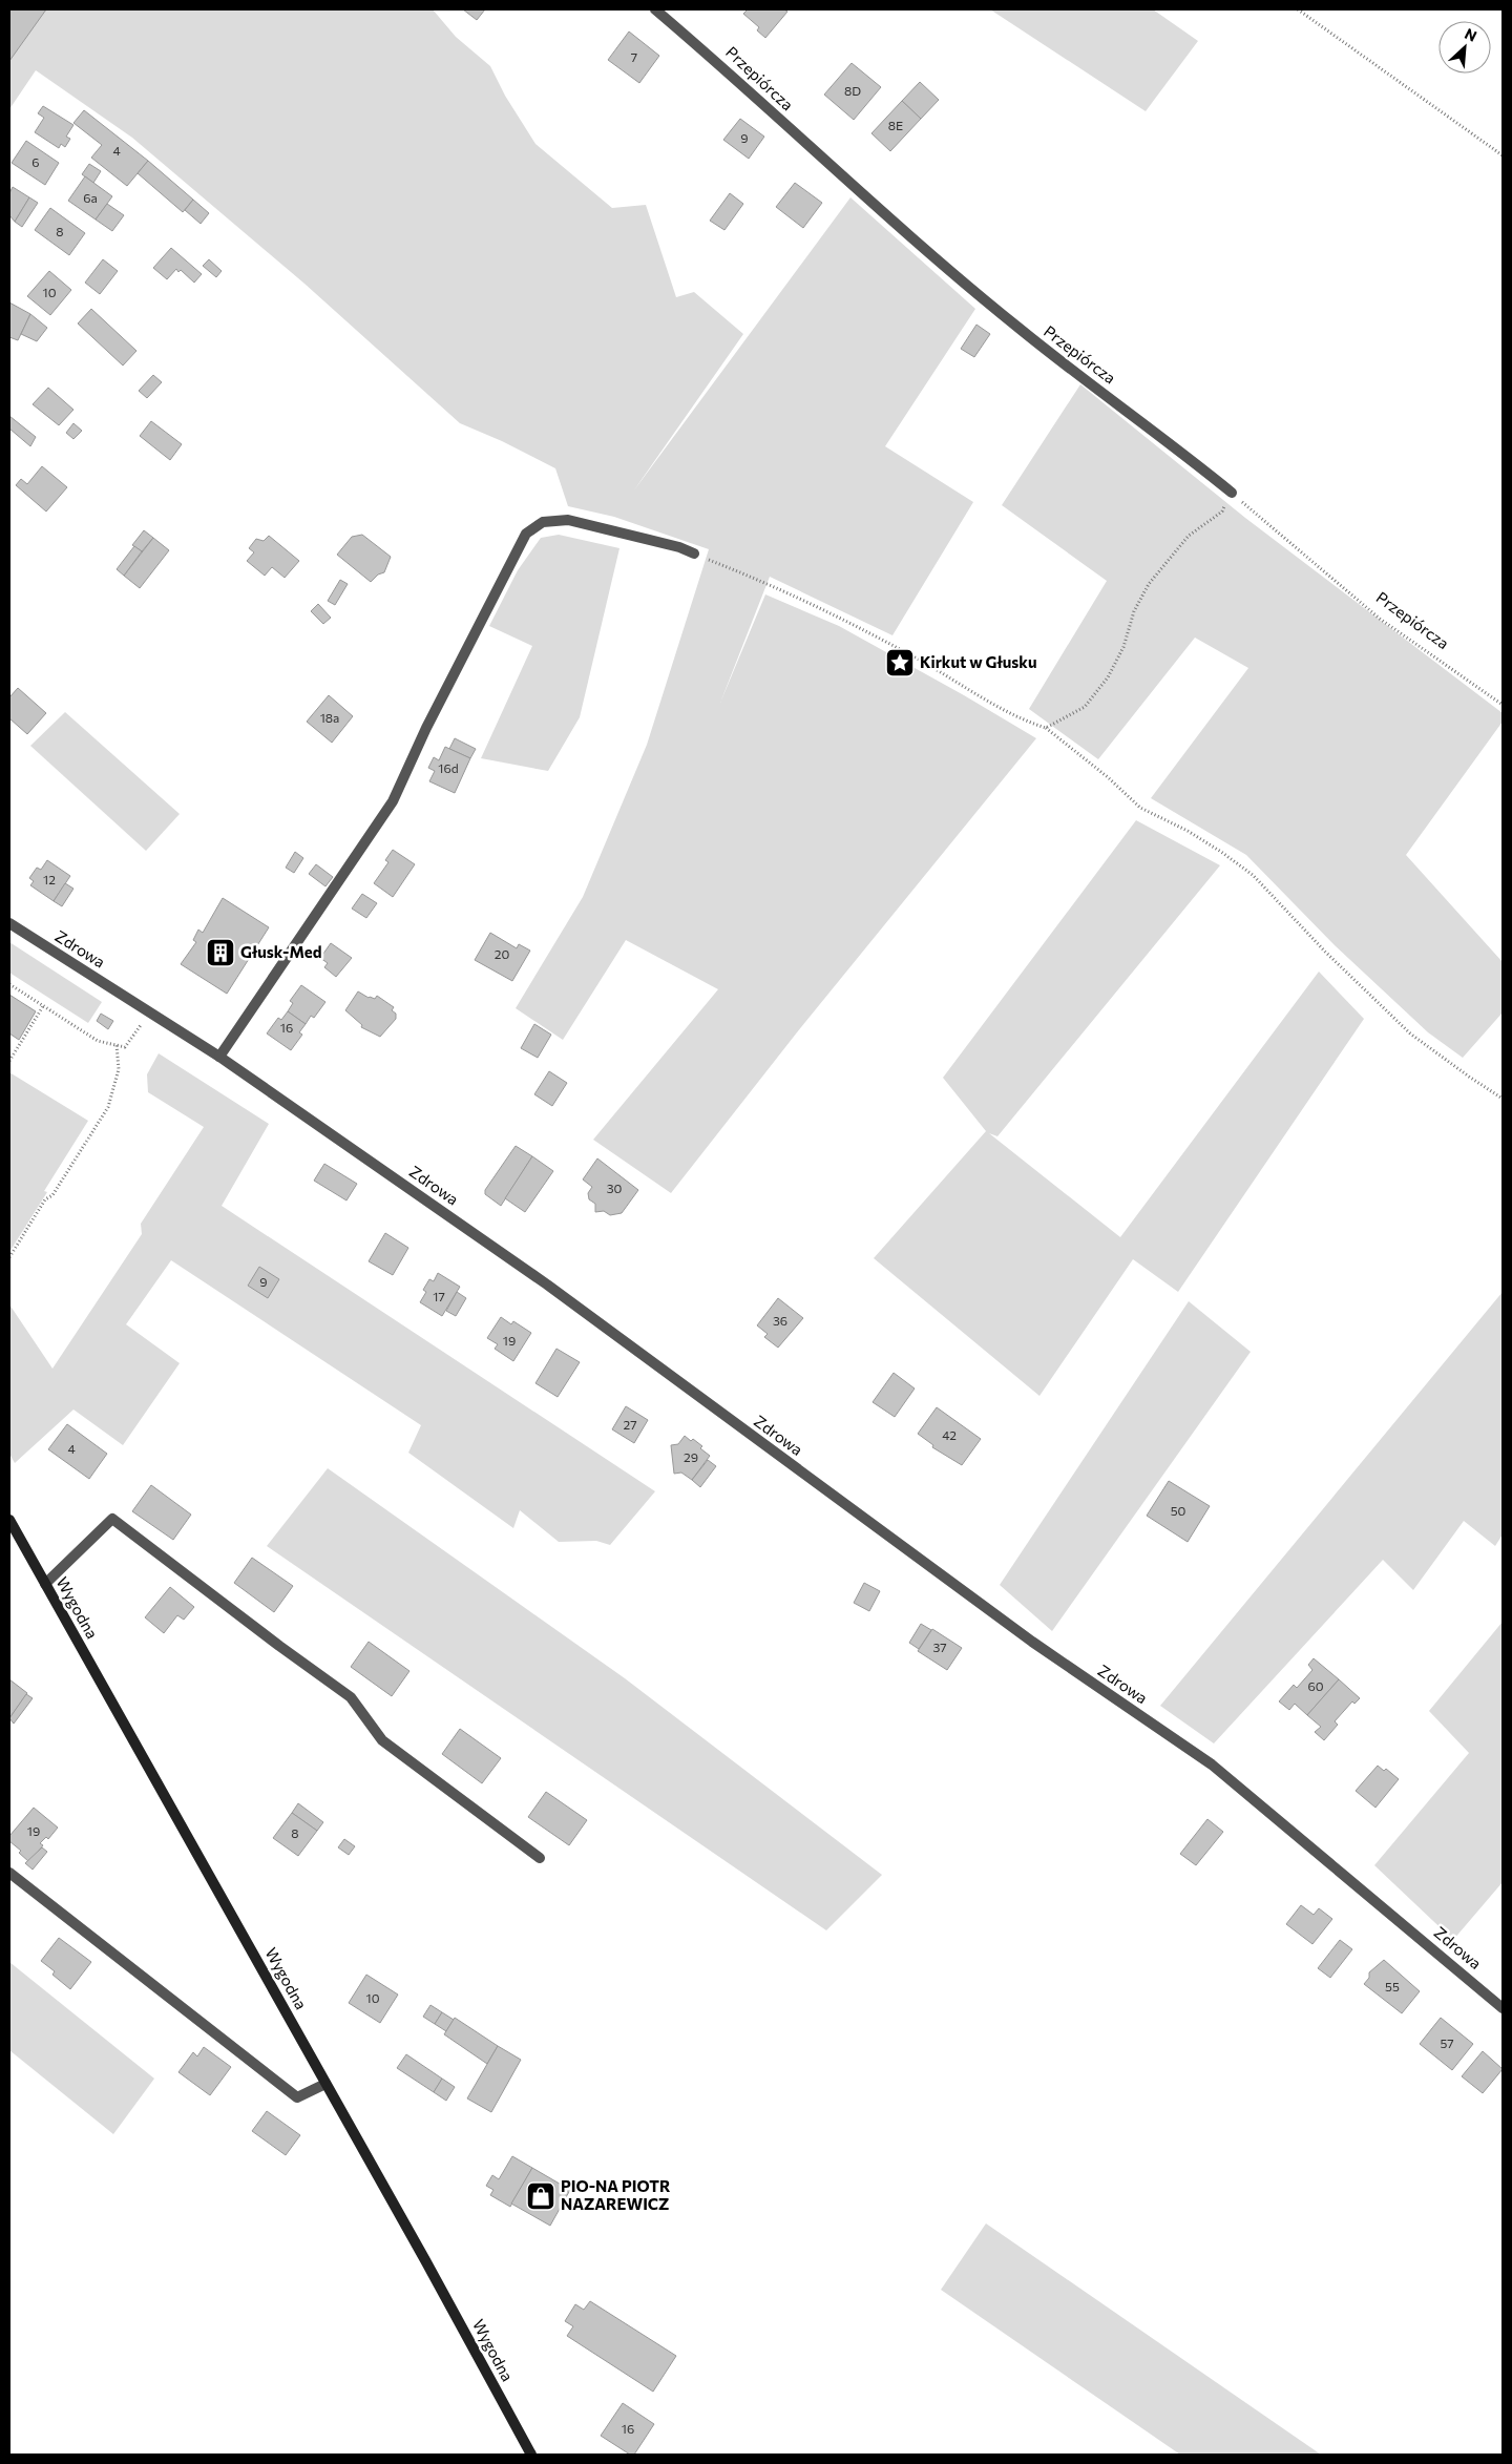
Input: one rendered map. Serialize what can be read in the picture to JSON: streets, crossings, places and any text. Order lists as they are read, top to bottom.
{
  "streets": {
    "street": ["Przepiórcza", "Zdrowa", "Wygodna"]
  },
  "places": {
    "place": ["Kirkut w Głusku"],
    "building": ["Głusk-Med"],
    "shop": ["PIO-NA PIOTR NAZAREWICZ"]
  },
  "house_numbers": [
    "7",
    "8D",
    "8E",
    "9",
    "4",
    "6",
    "6a",
    "8",
    "10",
    "18a",
    "16d",
    "12",
    "20",
    "16",
    "30",
    "9",
    "17",
    "36",
    "19",
    "27",
    "42",
    "4",
    "29",
    "50",
    "37",
    "60",
    "19",
    "8",
    "55",
    "10",
    "57",
    "16"
  ],
  "north": "top right"
}
